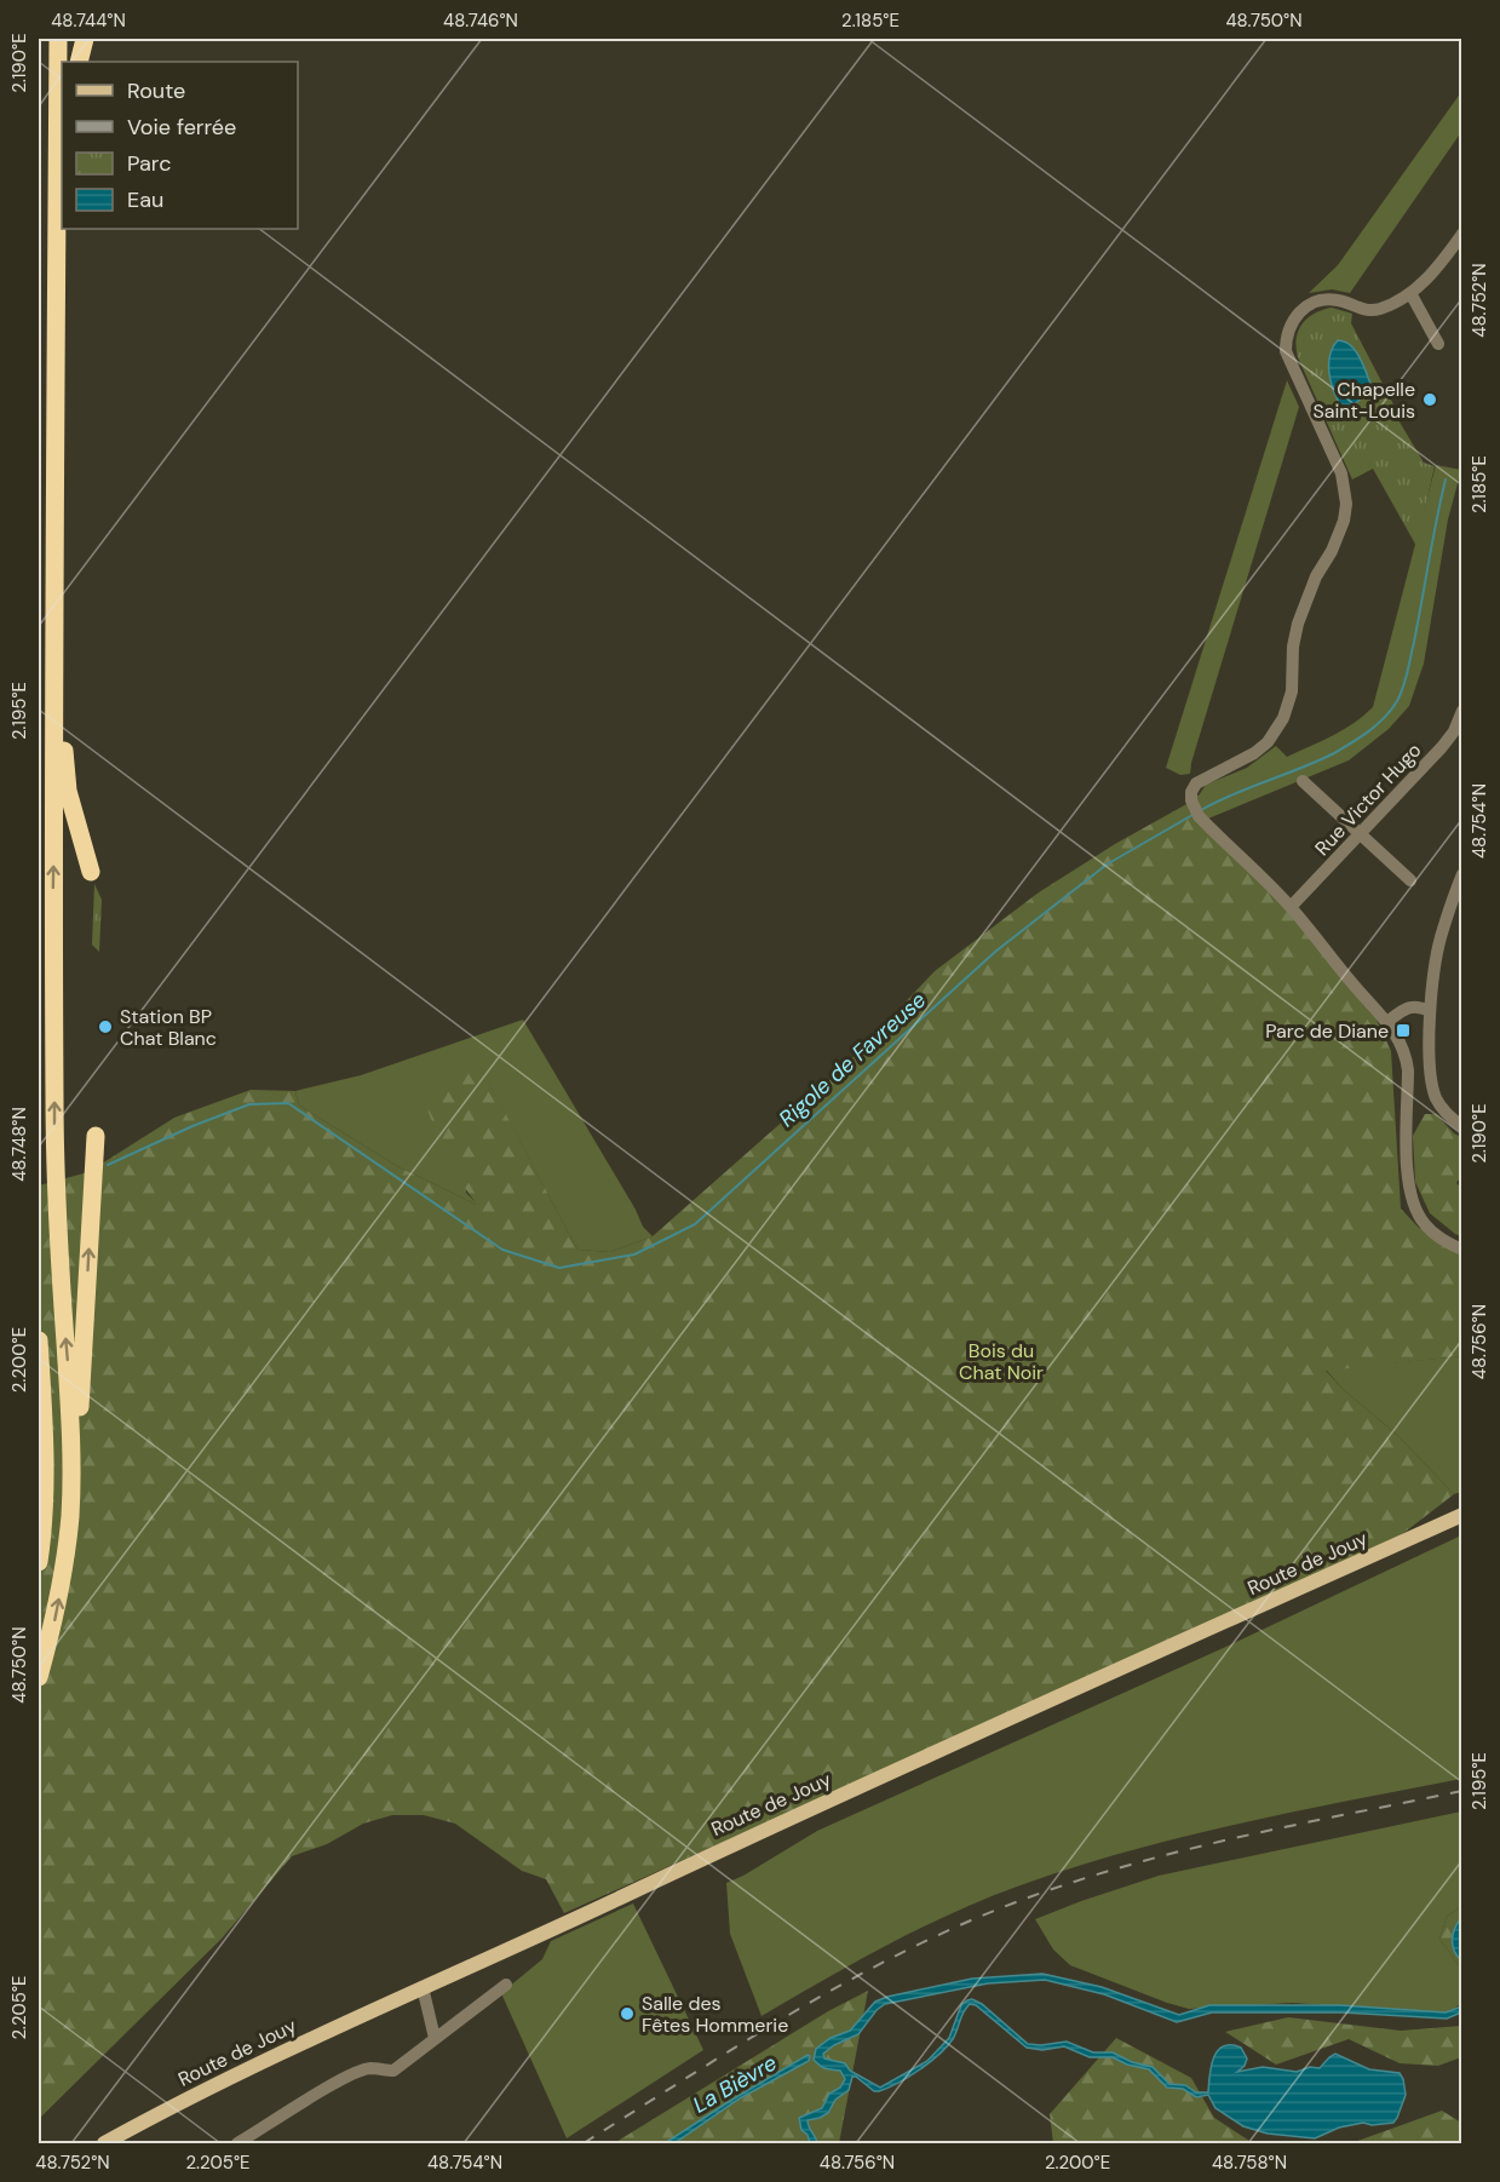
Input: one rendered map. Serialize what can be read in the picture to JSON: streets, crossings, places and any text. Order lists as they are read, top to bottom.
{
  "streets": {
    "main road": ["Route de Jouy"],
    "street": ["Rue Victor Hugo"]
  },
  "water": ["Rigole de Favreuse", "La Bièvre"],
  "parks": ["Bois du Chat Noir"],
  "places": {
    "other": ["Chapelle Saint-Louis", "Station BP Chat Blanc", "Salle des Fêtes Hommerie"],
    "transit": ["Parc de Diane"]
  },
  "legend": [
    "Route",
    "Voie ferrée",
    "Parc",
    "Eau"
  ],
  "coordinates": [
    "48.744°N",
    "48.746°N",
    "2.185°E",
    "48.750°N",
    "2.190°E",
    "48.752°N",
    "2.195°E",
    "48.754°N",
    "48.748°N",
    "48.756°N",
    "2.200°E",
    "2.205°E",
    "48.758°N"
  ]
}
